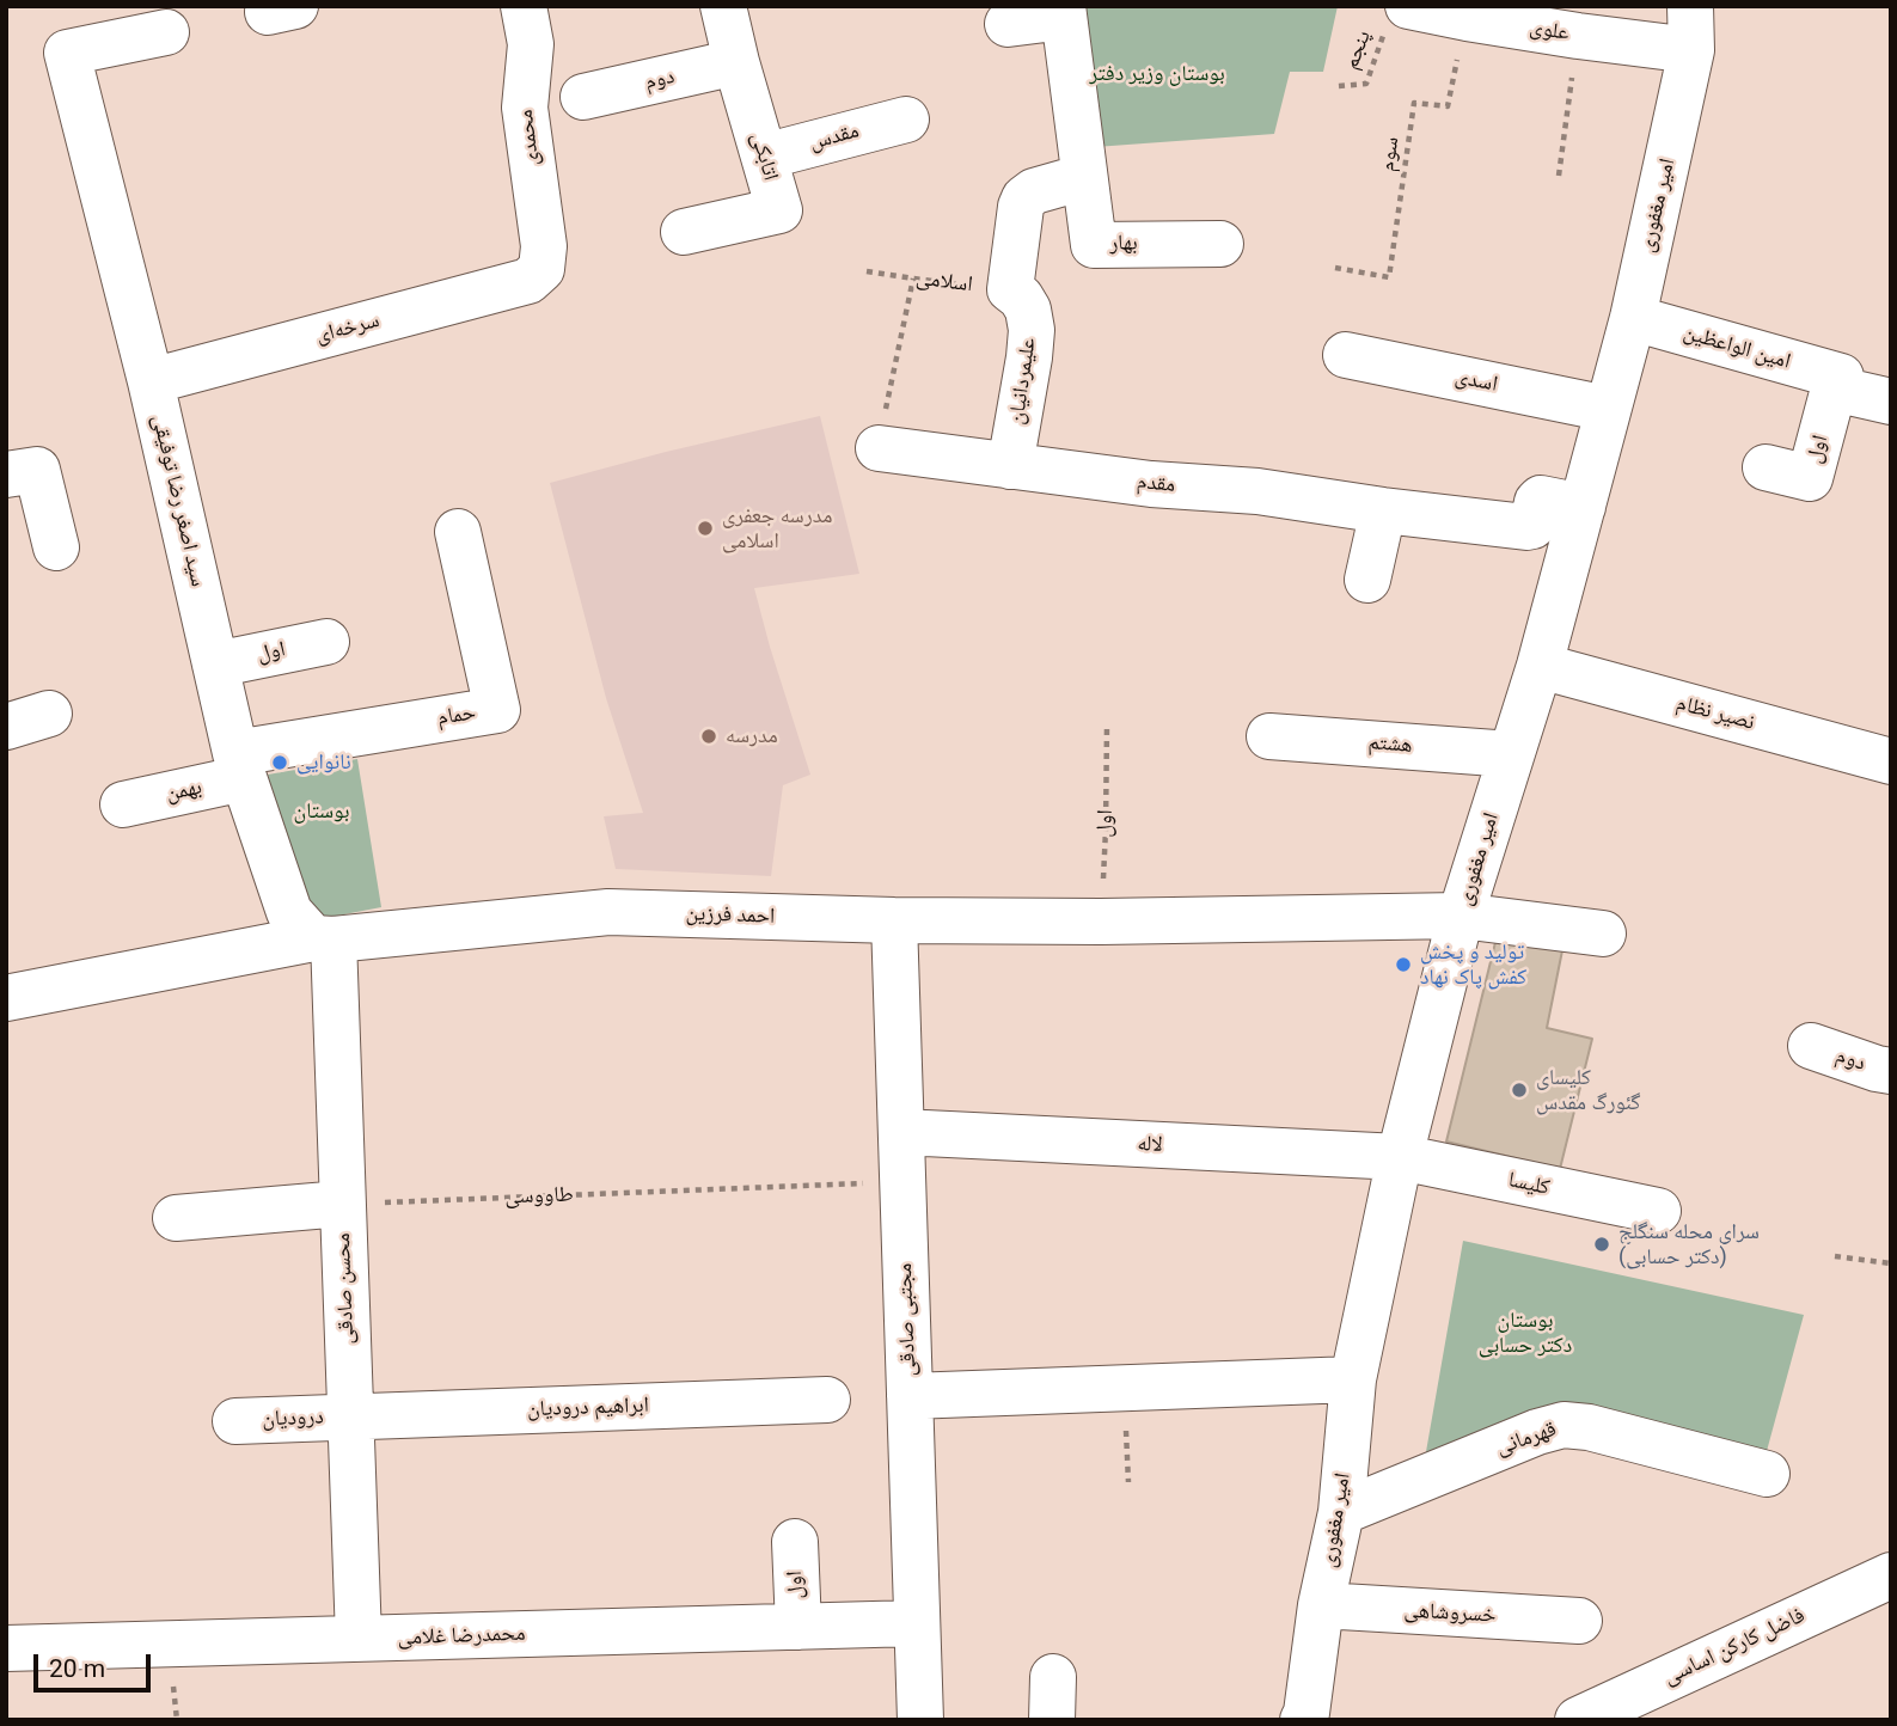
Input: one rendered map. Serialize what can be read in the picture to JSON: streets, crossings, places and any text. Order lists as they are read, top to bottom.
{
  "streets": {
    "street": [
      "علوی",
      "دوم",
      "محمدی",
      "مقدس",
      "اتابکی",
      "امیر مغفوری",
      "بهار",
      "سرخه‌ای",
      "امین الواعظین",
      "علیمردانیان",
      "اسدی",
      "اول",
      "مقدم",
      "سید اصغر رضا توفیقی",
      "نصیر نظام",
      "حمام",
      "هشتم",
      "بهمن",
      "احمد فرزین",
      "لاله",
      "کلیسا",
      "محسن صادقی",
      "مجتبی صادقی",
      "ابراهیم درودیان",
      "درودیان",
      "قهرمانی",
      "خسروشاهی",
      "محمدرضا غلامی",
      "فاضل کارکن اساسی"
    ],
    "path": [
      "پنجم",
      "سوم",
      "اسلامی",
      "طاووسی"
    ]
  },
  "crossings": [
    ["علوی", "پنجم"],
    ["علوی", "سوم"],
    ["علوی", "امیر مغفوری"],
    ["دوم", "اتابکی"],
    ["محمدی", "سرخه‌ای"],
    ["مقدس", "اتابکی"],
    ["امیر مغفوری", "امین الواعظین"],
    ["امیر مغفوری", "اسدی"],
    ["امیر مغفوری", "مقدم"],
    ["امیر مغفوری", "نصیر نظام"],
    ["امیر مغفوری", "هشتم"],
    ["امیر مغفوری", "احمد فرزین"],
    ["امیر مغفوری", "لاله"],
    ["امیر مغفوری", "کلیسا"],
    ["امیر مغفوری", "قهرمانی"],
    ["امیر مغفوری", "خسروشاهی"],
    ["اسلامی", "علیمردانیان"],
    ["سرخه‌ای", "سید اصغر رضا توفیقی"],
    ["امین الواعظین", "اول"],
    ["علیمردانیان", "مقدم"],
    ["اول", "سید اصغر رضا توفیقی"],
    ["اول", "احمد فرزین"],
    ["اول", "محمدرضا غلامی"],
    ["سید اصغر رضا توفیقی", "حمام"],
    ["سید اصغر رضا توفیقی", "بهمن"],
    ["سید اصغر رضا توفیقی", "احمد فرزین"],
    ["سید اصغر رضا توفیقی", "محسن صادقی"],
    ["حمام", "بهمن"],
    ["احمد فرزین", "محسن صادقی"],
    ["احمد فرزین", "مجتبی صادقی"],
    ["لاله", "کلیسا"],
    ["لاله", "مجتبی صادقی"],
    ["طاووسی", "محسن صادقی"],
    ["طاووسی", "مجتبی صادقی"],
    ["محسن صادقی", "ابراهیم درودیان"],
    ["محسن صادقی", "درودیان"],
    ["محسن صادقی", "محمدرضا غلامی"],
    ["مجتبی صادقی", "محمدرضا غلامی"],
    ["ابراهیم درودیان", "درودیان"]
  ],
  "parks": ["بوستان وزیر دفتر", "بوستان", "بوستان دکتر حسابی"],
  "places": [
    "مدرسه جعفری اسلامی",
    "مدرسه",
    "نانوایی",
    "تولید و پخش کفش پاک نهاد",
    "کلیسای گئورگ مقدس",
    "سرای محله سنگلج (دکتر حسابی)"
  ],
  "scale_bar": "20 m"
}
